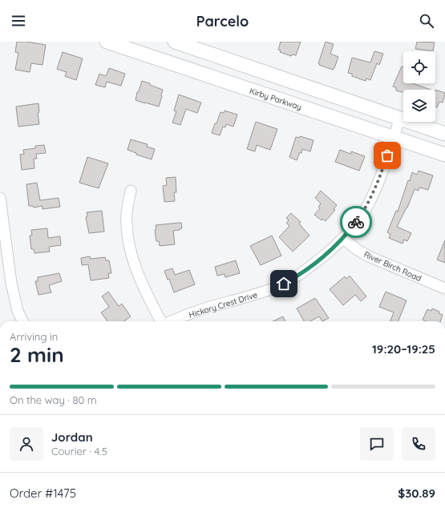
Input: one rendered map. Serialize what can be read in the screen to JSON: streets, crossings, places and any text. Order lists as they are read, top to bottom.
{
  "streets": {
    "main road": ["Kirby Parkway"],
    "street": ["River Birch Road", "Hickory Crest Drive"]
  },
  "crossings": [
    ["Kirby Parkway", "Hickory Crest Drive"],
    ["River Birch Road", "Hickory Crest Drive"]
  ],
  "page": {
    "header": "Parcelo",
    "heading": ["2 min", "Arriving in", "19:20–19:25"],
    "panel": [
      "Jordan",
      "Courier · 4.5",
      "Order #1475",
      "$30.89"
    ],
    "bar": "On the way · 80 m"
  }
}
